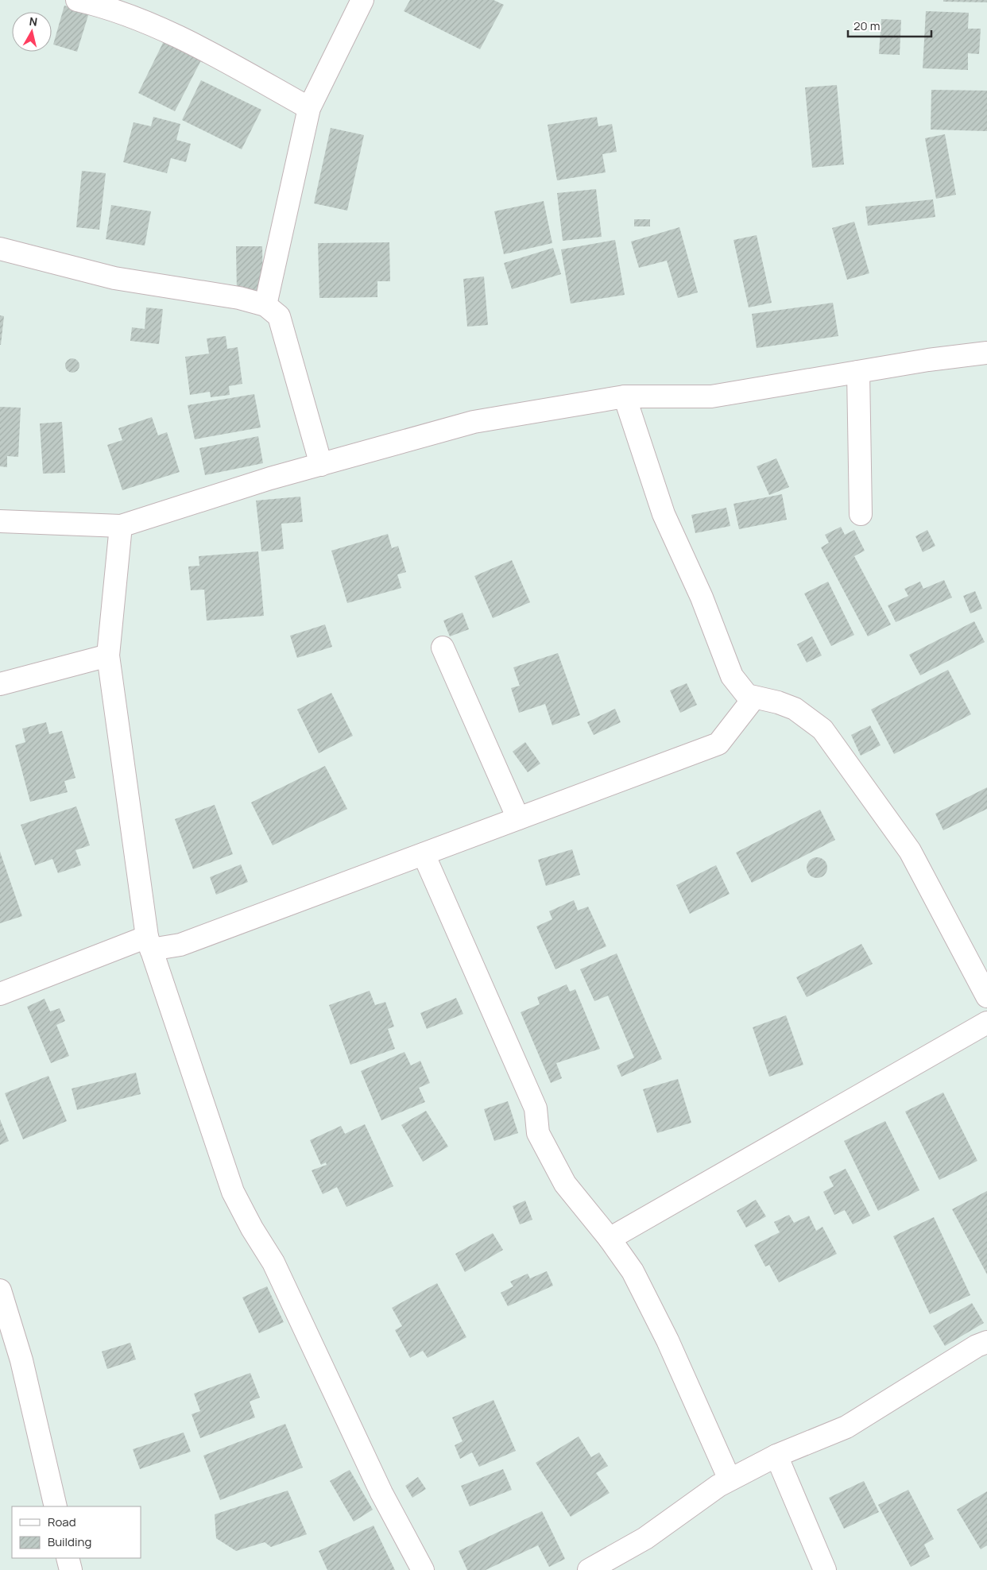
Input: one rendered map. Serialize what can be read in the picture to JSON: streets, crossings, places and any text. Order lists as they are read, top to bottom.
{
  "legend": ["Road", "Building"],
  "scale_bar": "20 m",
  "north": "top"
}
